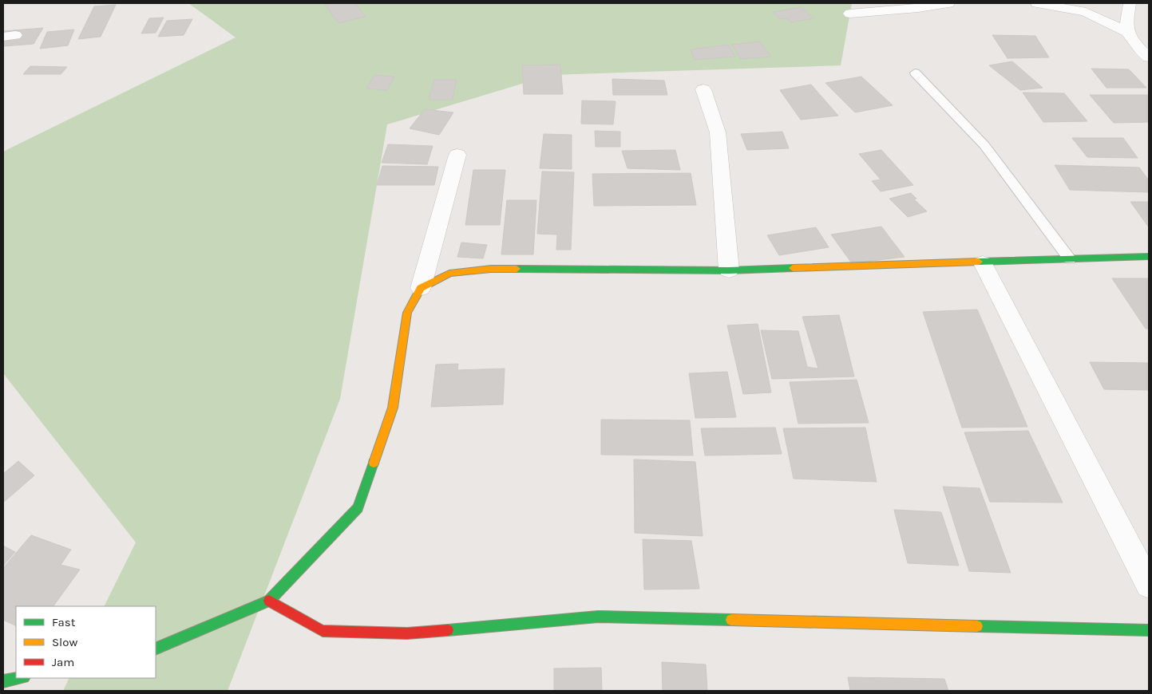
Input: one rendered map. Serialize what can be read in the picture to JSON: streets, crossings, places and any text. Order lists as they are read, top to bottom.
{
  "legend": ["Fast", "Slow", "Jam"]
}
